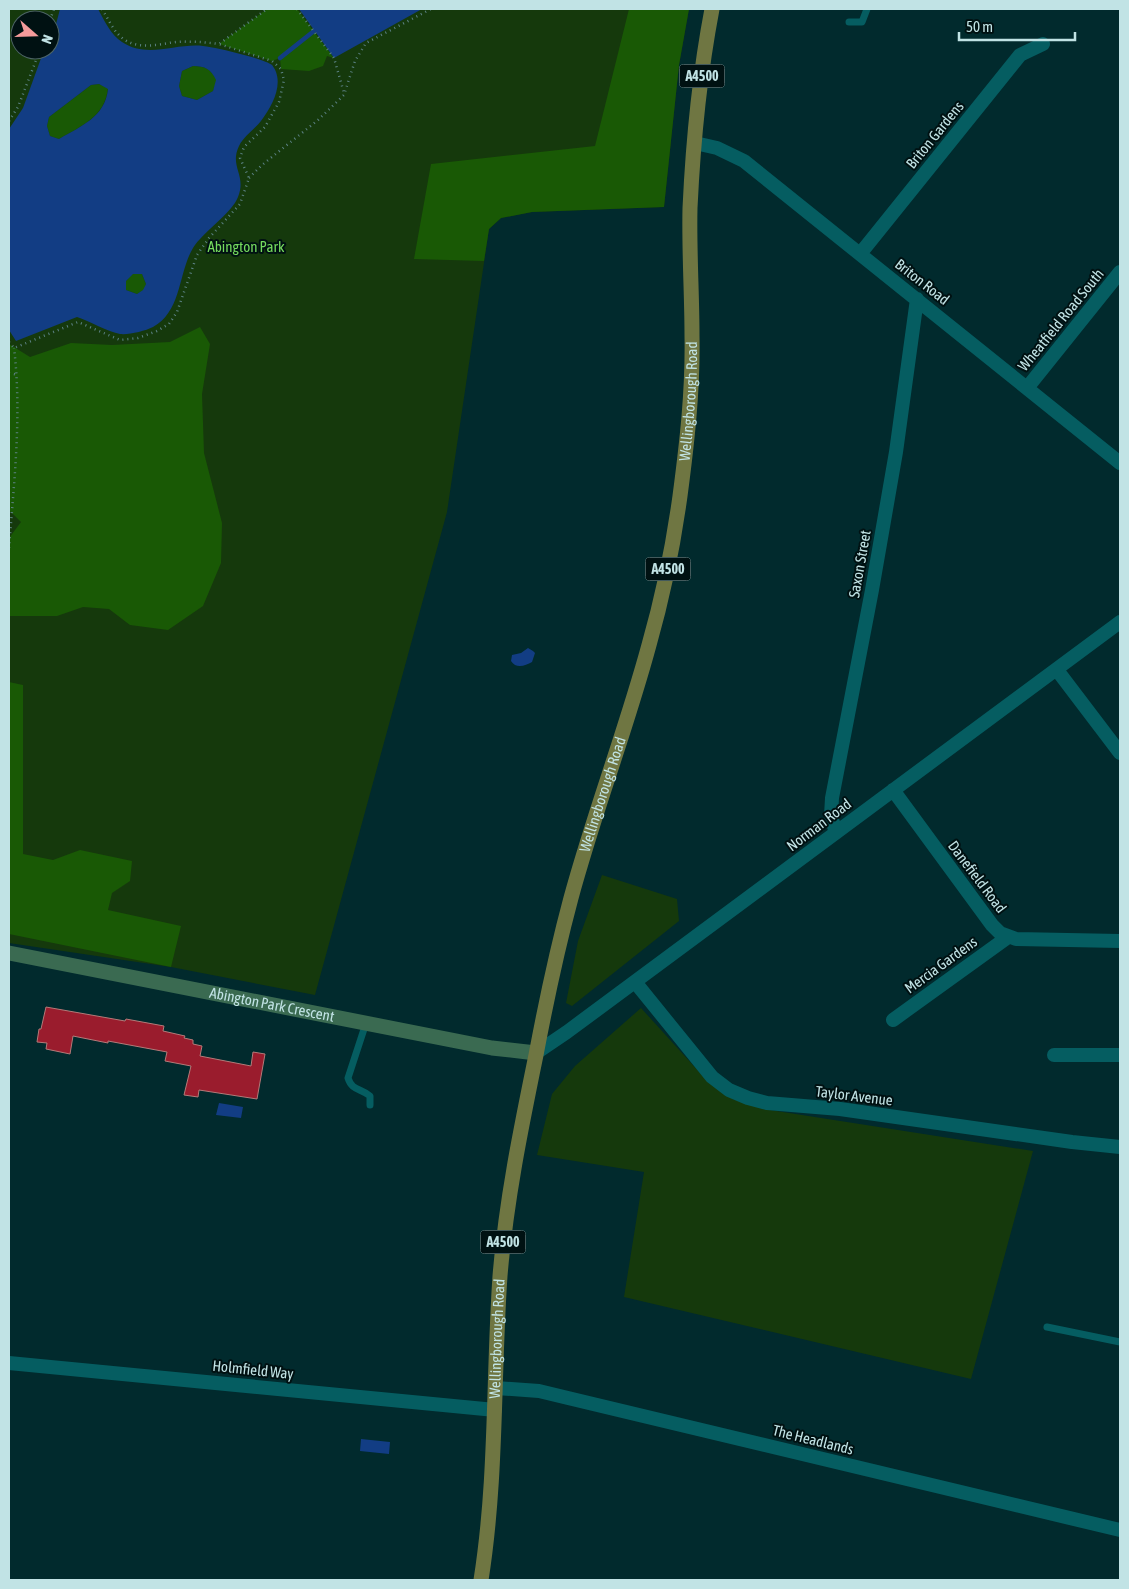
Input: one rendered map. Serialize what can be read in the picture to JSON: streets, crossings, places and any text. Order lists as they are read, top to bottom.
{
  "streets": {
    "main road": ["A4500", "Wellingborough Road"],
    "street": [
      "Briton Gardens",
      "Briton Road",
      "Wheatfield Road South",
      "Saxon Street",
      "Norman Road",
      "Danefield Road",
      "Mercia Gardens",
      "Abington Park Crescent",
      "Taylor Avenue",
      "Holmfield Way",
      "The Headlands"
    ]
  },
  "crossings": [
    ["Briton Gardens", "Briton Road"],
    ["Briton Road", "Wheatfield Road South"],
    ["Briton Road", "Wellingborough Road"],
    ["Briton Road", "Saxon Street"],
    ["Wellingborough Road", "Norman Road"],
    ["Wellingborough Road", "Abington Park Crescent"],
    ["Wellingborough Road", "Holmfield Way"],
    ["Wellingborough Road", "The Headlands"],
    ["Saxon Street", "Norman Road"],
    ["Norman Road", "Danefield Road"],
    ["Norman Road", "Abington Park Crescent"],
    ["Norman Road", "Taylor Avenue"],
    ["Danefield Road", "Mercia Gardens"]
  ],
  "parks": ["Abington Park"],
  "scale_bar": "50 m",
  "north": "right"
}
